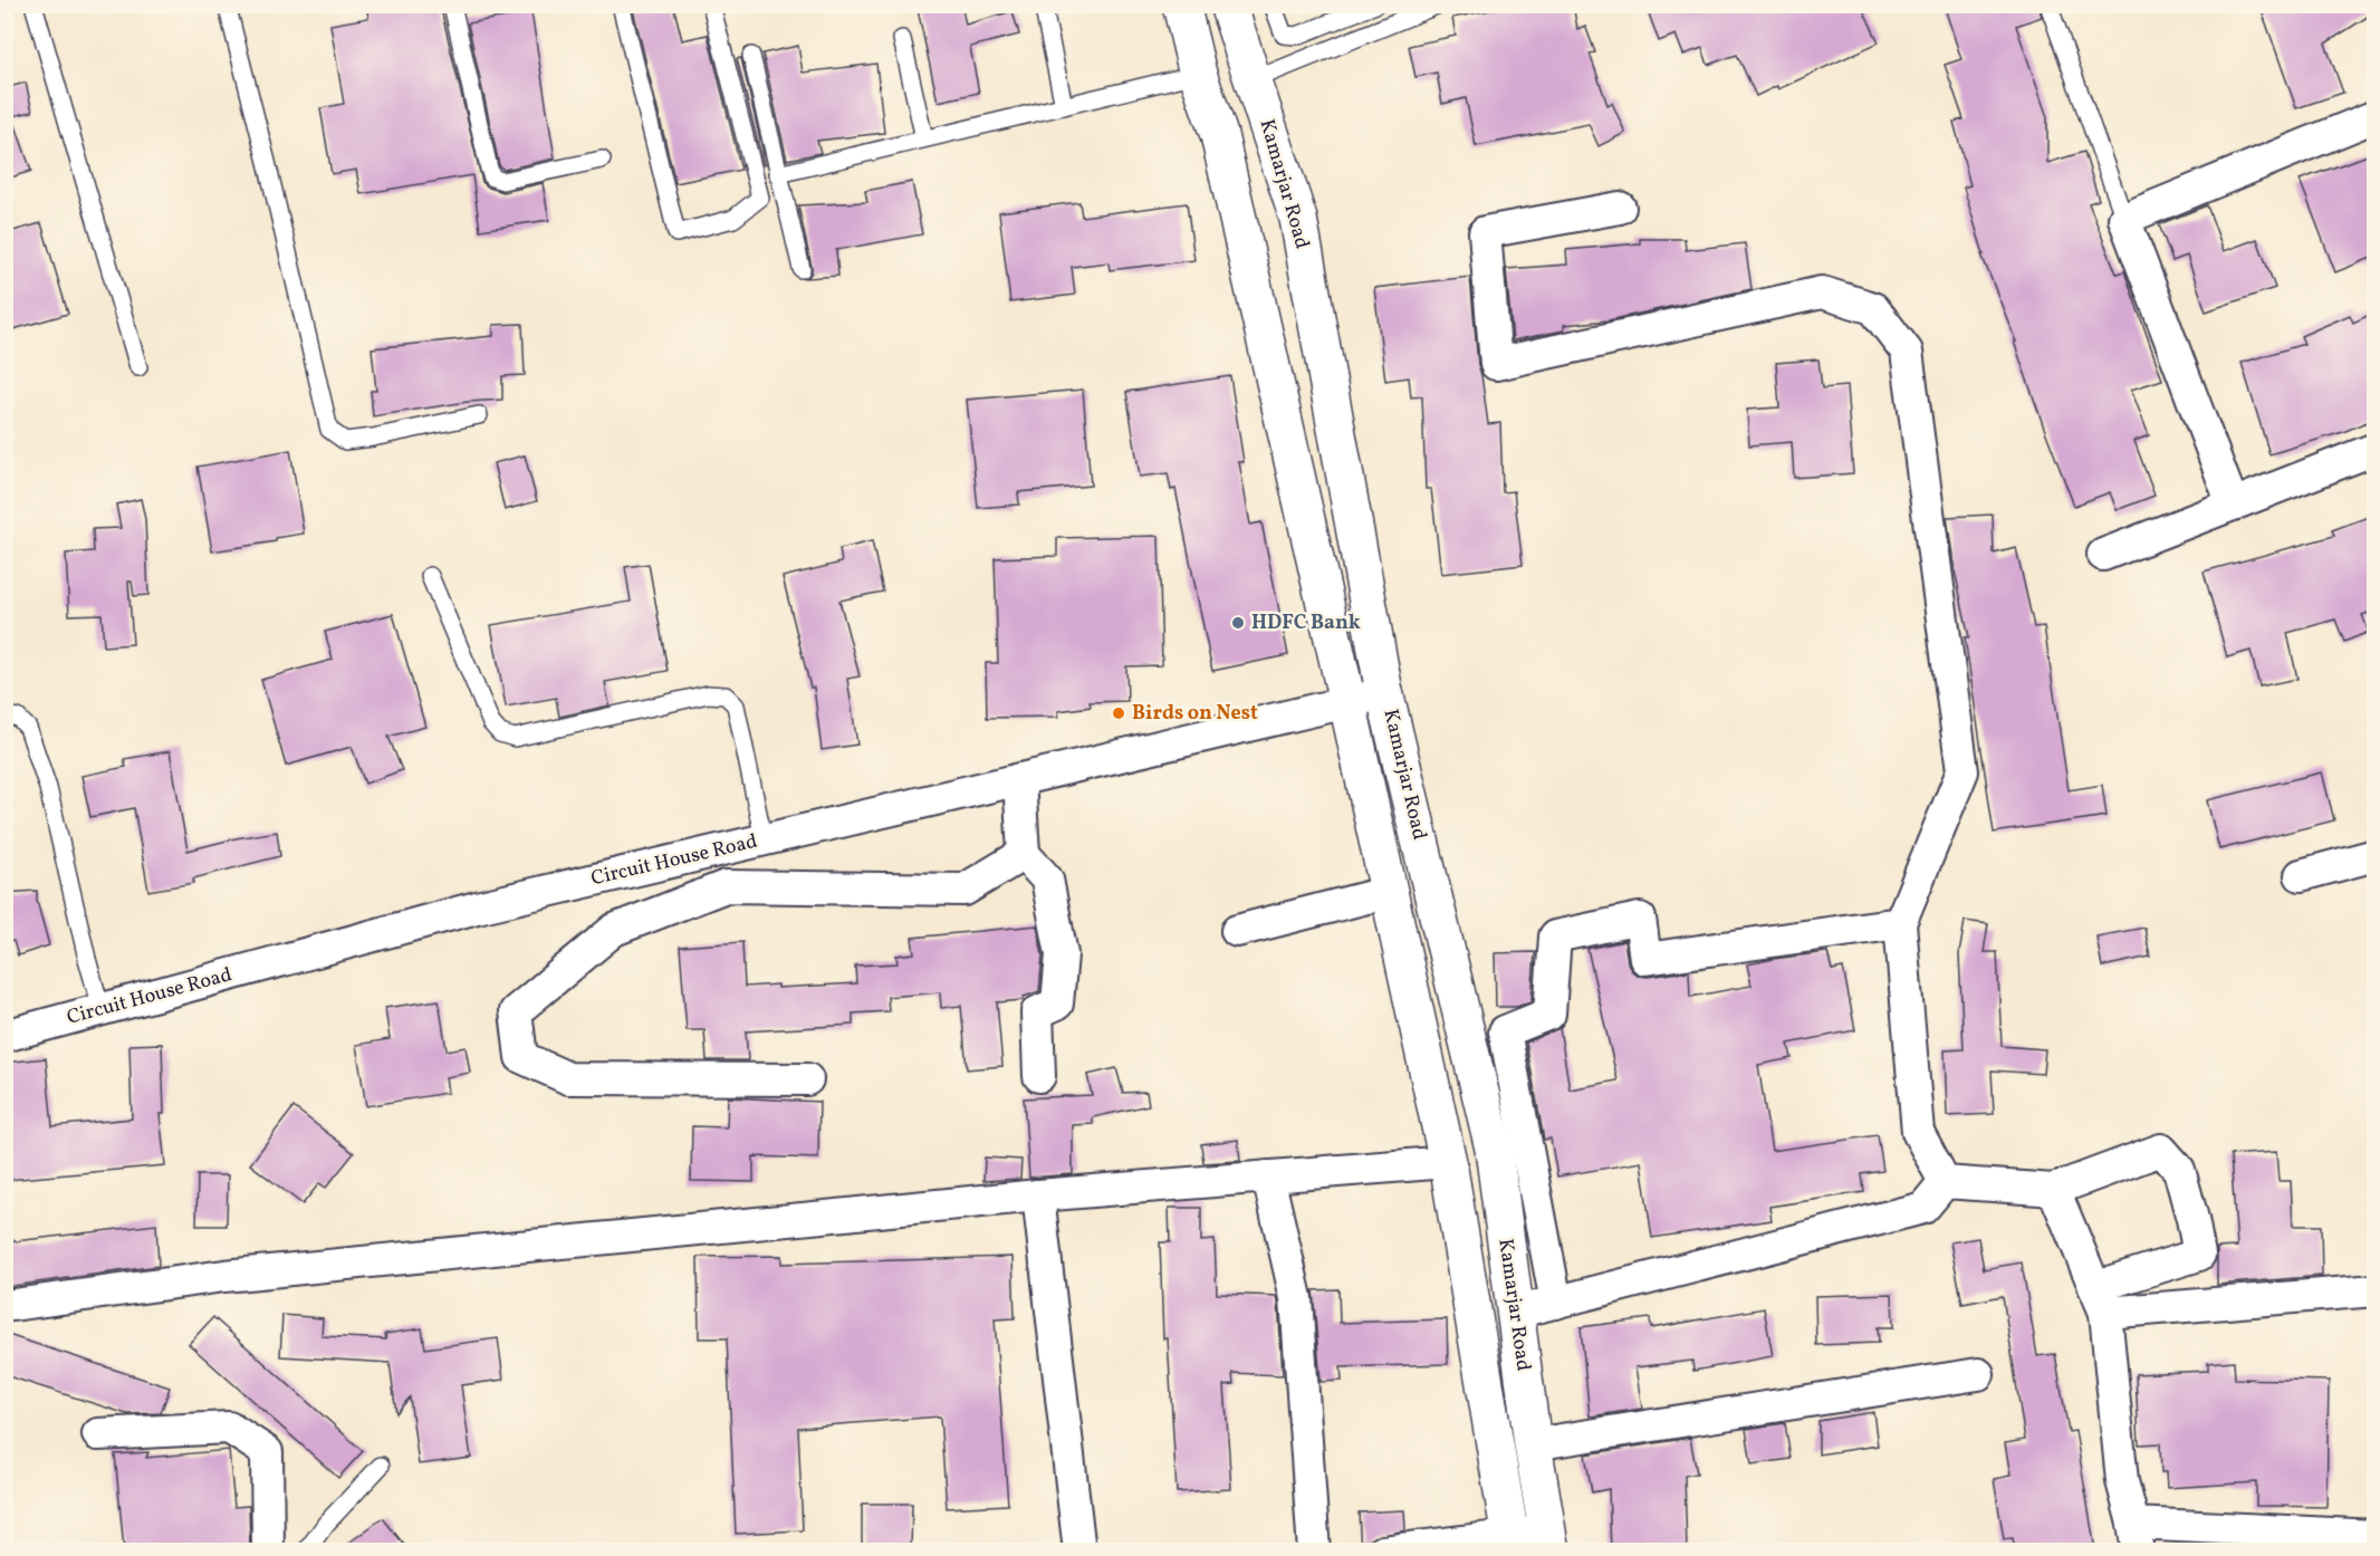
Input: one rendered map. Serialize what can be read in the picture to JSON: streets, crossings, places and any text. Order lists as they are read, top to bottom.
{
  "streets": {
    "main road": ["Kamarjar Road"],
    "street": ["Circuit House Road"]
  },
  "crossings": [
    ["Kamarjar Road", "Circuit House Road"]
  ],
  "places": ["HDFC Bank", "Birds on Nest"]
}
